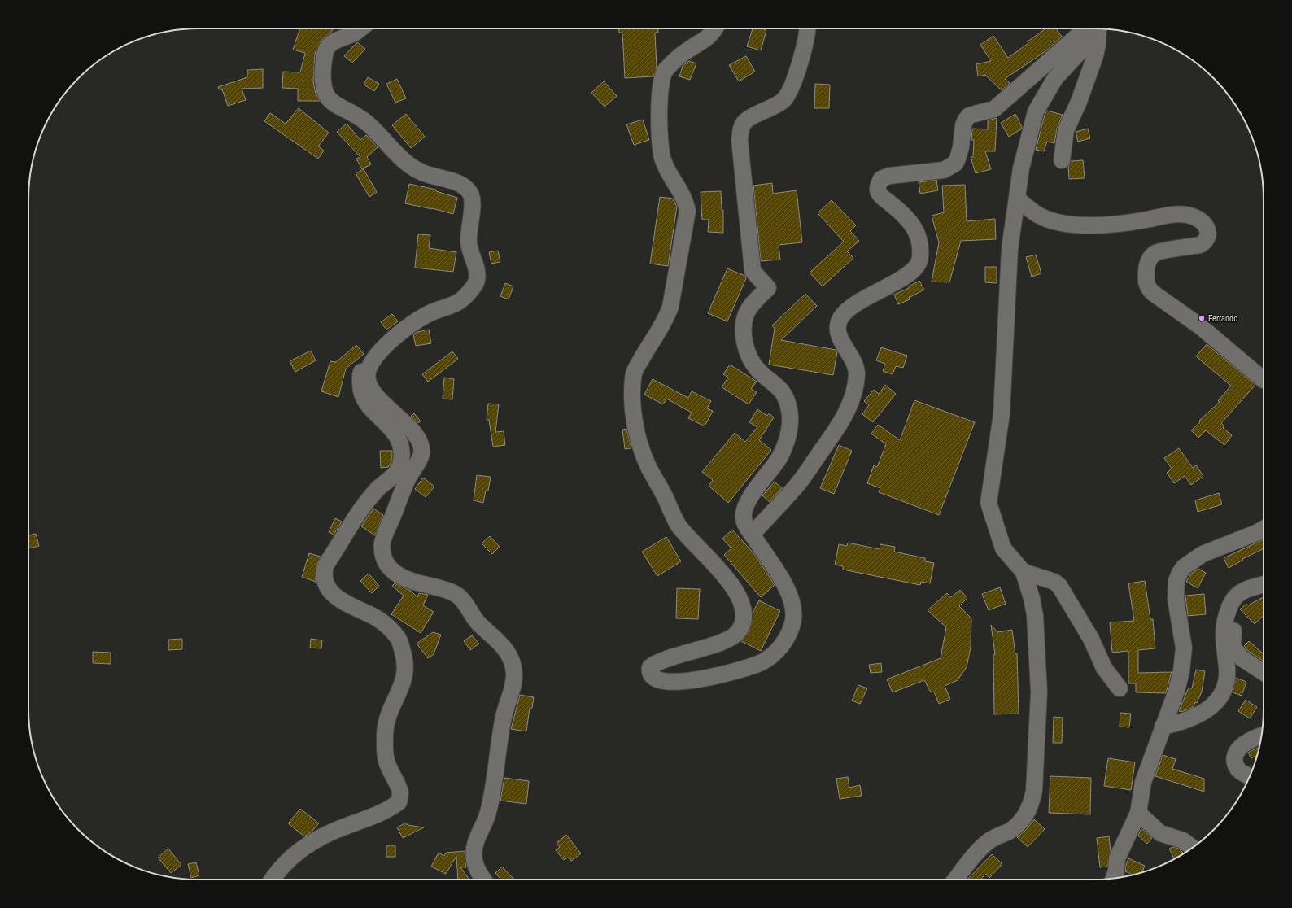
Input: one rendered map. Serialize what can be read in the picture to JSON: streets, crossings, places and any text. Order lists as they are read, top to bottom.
{
  "places": ["Ferrando"]
}
